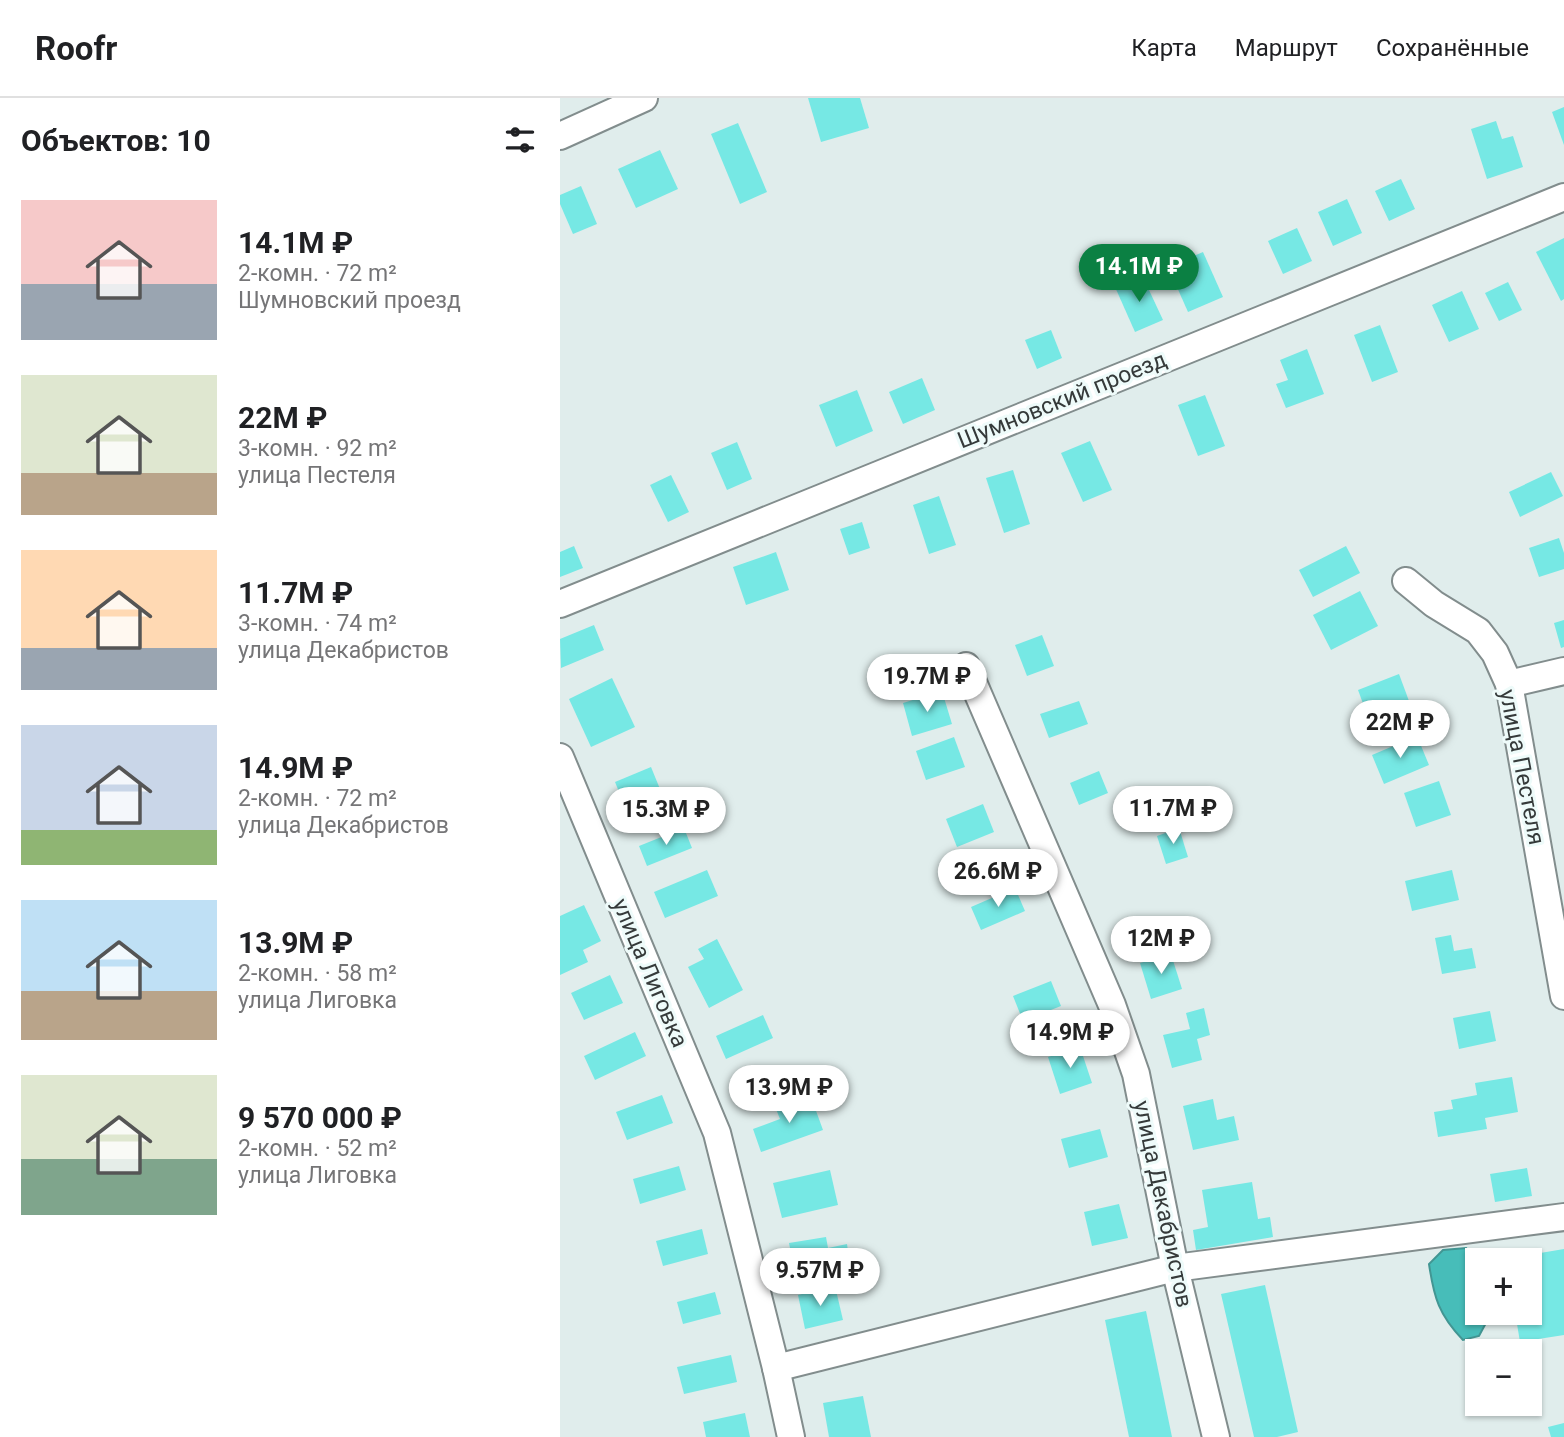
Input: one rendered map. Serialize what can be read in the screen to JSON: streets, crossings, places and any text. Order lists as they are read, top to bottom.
{
  "streets": {
    "street": [
      "Шумновский проезд",
      "улица Пестеля",
      "улица Лиговка",
      "улица Декабристов"
    ]
  },
  "page": {
    "header": "Roofr",
    "nav": ["Карта", "Маршрут", "Сохранённые"],
    "heading": "Объектов: 10",
    "list": [
      {
        "name": "14.1M ₽",
        "note": "2-комн. · 72 m² · Шумновский проезд"
      },
      {
        "name": "22M ₽",
        "note": "3-комн. · 92 m² · улица Пестеля"
      },
      {
        "name": "11.7M ₽",
        "note": "3-комн. · 74 m² · улица Декабристов"
      },
      {
        "name": "14.9M ₽",
        "note": "2-комн. · 72 m² · улица Декабристов"
      },
      {
        "name": "13.9M ₽",
        "note": "2-комн. · 58 m² · улица Лиговка"
      },
      {
        "name": "9 570 000 ₽",
        "note": "2-комн. · 52 m² · улица Лиговка"
      }
    ],
    "price": [
      "14.1M ₽",
      "19.7M ₽",
      "22M ₽",
      "11.7M ₽",
      "15.3M ₽",
      "26.6M ₽",
      "12M ₽",
      "14.9M ₽",
      "13.9M ₽",
      "9.57M ₽"
    ],
    "map_buttons": ["+", "−"]
  }
}
